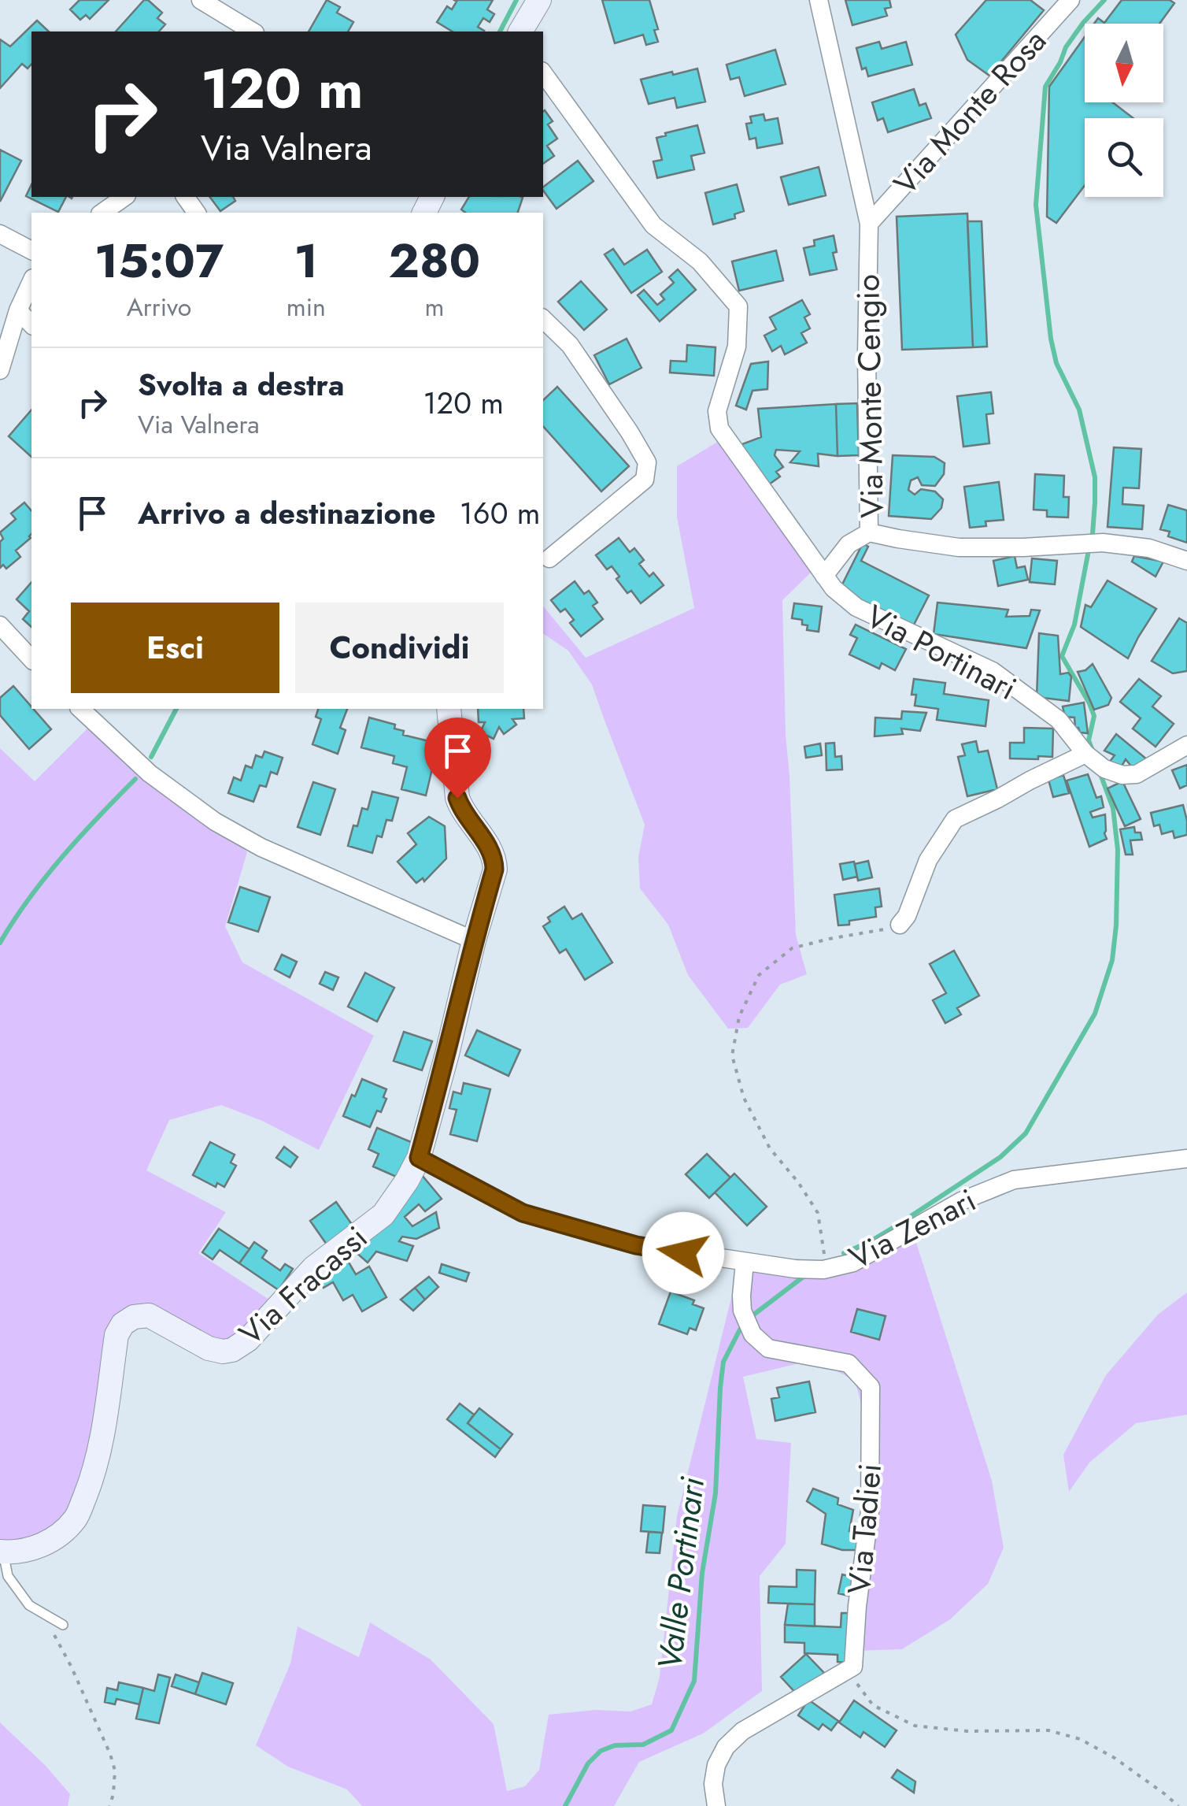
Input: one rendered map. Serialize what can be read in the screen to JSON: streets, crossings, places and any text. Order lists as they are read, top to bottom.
{
  "streets": {
    "street": [
      "Via Monte Rosa",
      "Via Monte Cengio",
      "Via Portinari",
      "Via Zenari",
      "Via Fracassi",
      "Via Tadiei"
    ]
  },
  "crossings": [
    ["Via Monte Rosa", "Via Monte Cengio"],
    ["Via Zenari", "Via Fracassi"],
    ["Via Zenari", "Via Tadiei"]
  ],
  "water": ["Valle Portinari"],
  "north": "bottom",
  "page": {
    "turn": ["120 m", "Via Valnera"],
    "eta": [
      "15:07",
      "Arrivo",
      "1",
      "min",
      "280",
      "m"
    ],
    "list": [
      {
        "name": "Svolta a destra",
        "note": "Via Valnera",
        "value": "120 m"
      },
      {
        "name": "Arrivo a destinazione",
        "value": "160 m"
      }
    ],
    "buttons": ["Esci", "Condividi"]
  }
}
